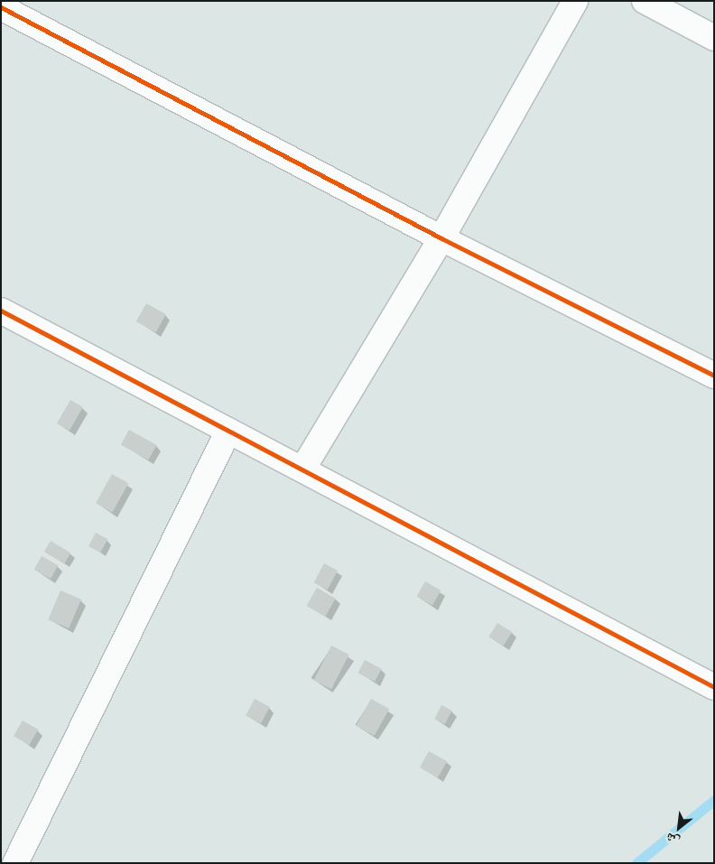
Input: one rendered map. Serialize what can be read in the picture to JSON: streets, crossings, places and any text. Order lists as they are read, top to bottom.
{
  "north": "bottom left"
}
